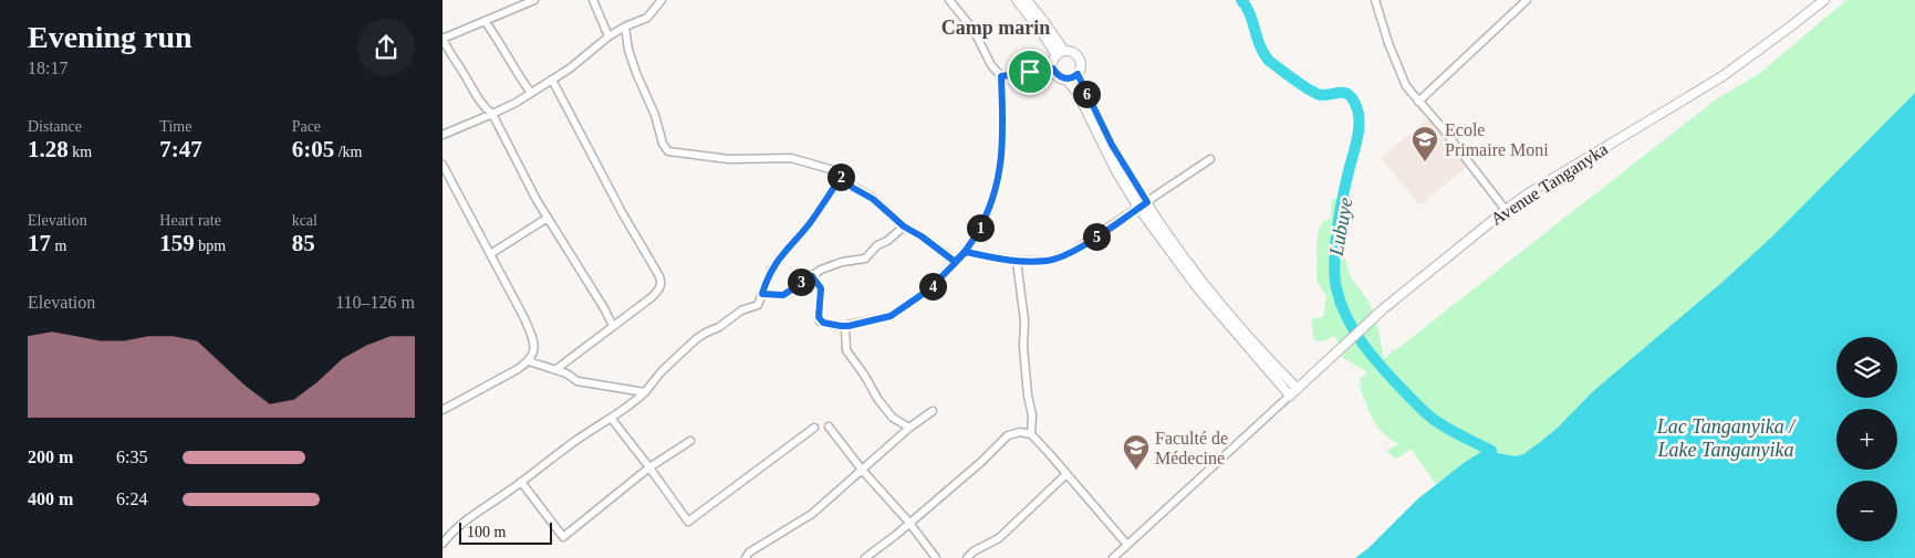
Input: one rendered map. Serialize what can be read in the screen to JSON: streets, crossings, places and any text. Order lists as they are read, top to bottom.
{
  "streets": {
    "street": ["Avenue Tanganyka"]
  },
  "districts": ["Camp marin"],
  "water": ["Lubuye", "Lac Tanganyika / Lake Tanganyika"],
  "places": {
    "school or university": ["Ecole Primaire Moni", "Faculté de Médecine"]
  },
  "scale_bar": "100 m",
  "page": {
    "heading": ["Evening run", "18:17"],
    "pins": [
      "6",
      "2",
      "1",
      "5",
      "3",
      "4"
    ],
    "stats": [
      ["Distance", "1.28 km"],
      ["Time", "7:47"],
      ["Pace", "6:05 /km"],
      ["Elevation", "17 m"],
      ["Heart rate", "159 bpm"],
      ["kcal", "85"]
    ],
    "chart": ["Elevation", "110–126 m"],
    "map_buttons": ["+", "−"],
    "list": [
      {
        "name": "200 m",
        "note": "6:35"
      },
      {
        "name": "400 m",
        "note": "6:24"
      }
    ],
    "scale": "100 m"
  }
}
